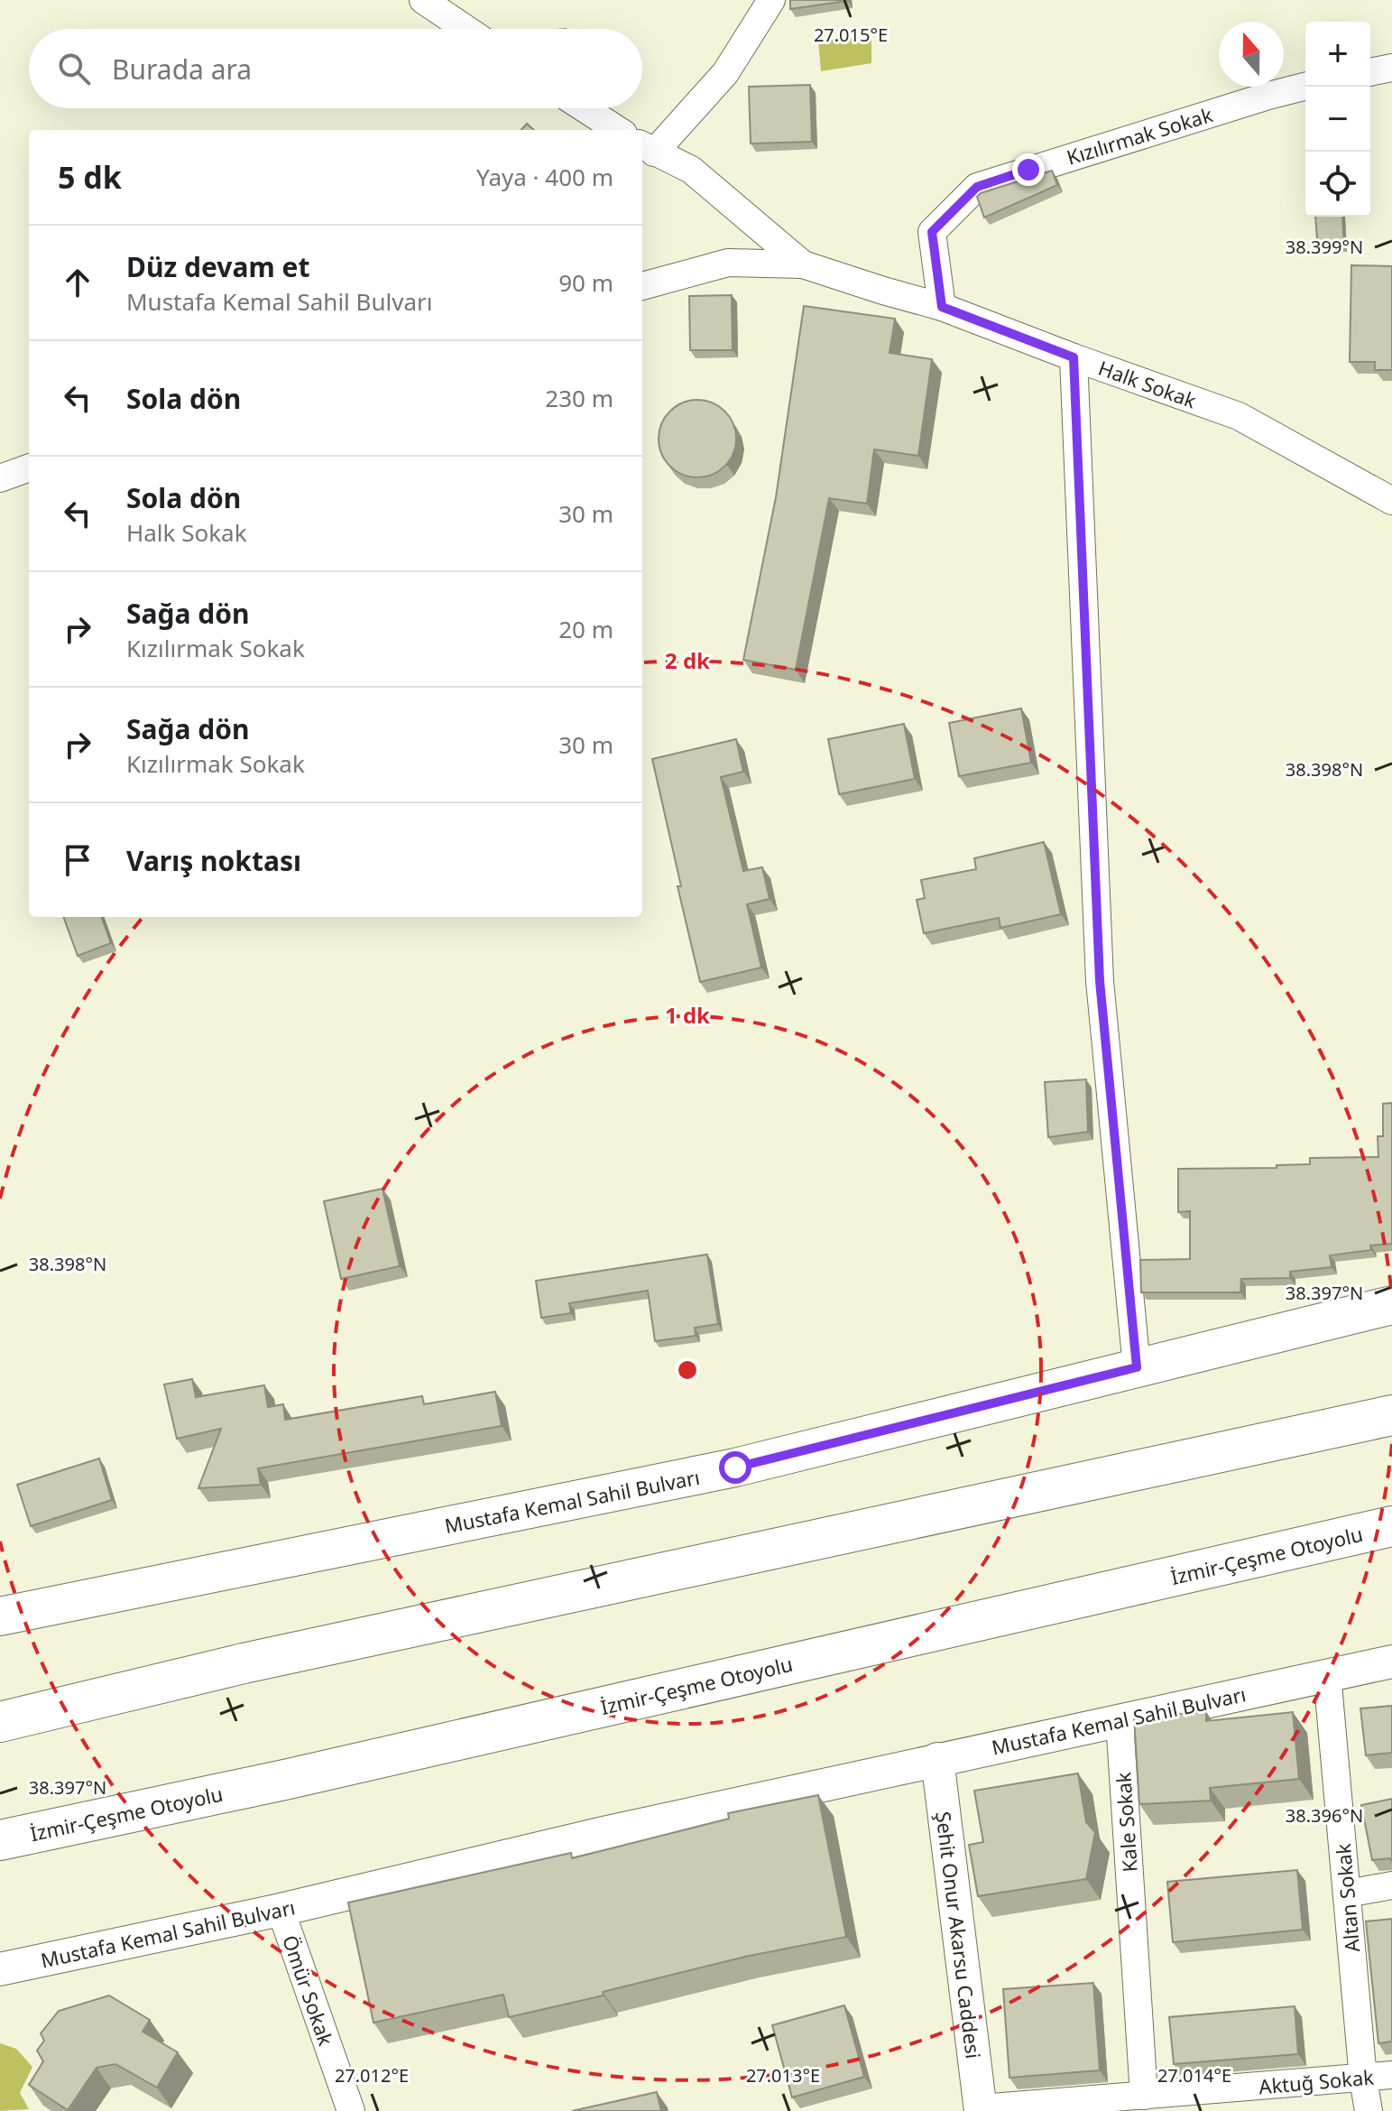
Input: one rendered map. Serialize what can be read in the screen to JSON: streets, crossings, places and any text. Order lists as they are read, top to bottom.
{
  "streets": {
    "highway": ["İzmir-Çeşme Otoyolu"],
    "main road": ["Mustafa Kemal Sahil Bulvarı"],
    "street": [
      "Kızılırmak Sokak",
      "Halk Sokak",
      "Kale Sokak",
      "Altan Sokak",
      "Şehit Onur Akarsu Caddesi",
      "Ömür Sokak",
      "Aktuğ Sokak"
    ]
  },
  "crossings": [
    ["Kızılırmak Sokak", "Halk Sokak"],
    ["Mustafa Kemal Sahil Bulvarı", "Kale Sokak"],
    ["Mustafa Kemal Sahil Bulvarı", "Altan Sokak"],
    ["Mustafa Kemal Sahil Bulvarı", "Şehit Onur Akarsu Caddesi"],
    ["Mustafa Kemal Sahil Bulvarı", "Ömür Sokak"],
    ["Kale Sokak", "Aktuğ Sokak"],
    ["Altan Sokak", "Aktuğ Sokak"],
    ["Şehit Onur Akarsu Caddesi", "Aktuğ Sokak"]
  ],
  "north": "top",
  "page": {
    "map_buttons": ["+", "−"],
    "search": "Burada ara",
    "heading": ["5 dk", "Yaya · 400 m"],
    "list": [
      ["Düz devam et", "Mustafa Kemal Sahil Bulvarı", "90 m"],
      ["Sola dön", "230 m"],
      ["Sola dön", "Halk Sokak", "30 m"],
      ["Sağa dön", "Kızılırmak Sokak", "20 m"],
      ["Sağa dön", "Kızılırmak Sokak", "30 m"],
      "Varış noktası"
    ]
  },
  "coordinates": [
    "27.015°E",
    "38.399°N",
    "38.398°N",
    "38.397°N",
    "38.396°N",
    "27.012°E",
    "27.013°E",
    "27.014°E"
  ],
  "rings": ["2 dk", "1 dk"]
}
